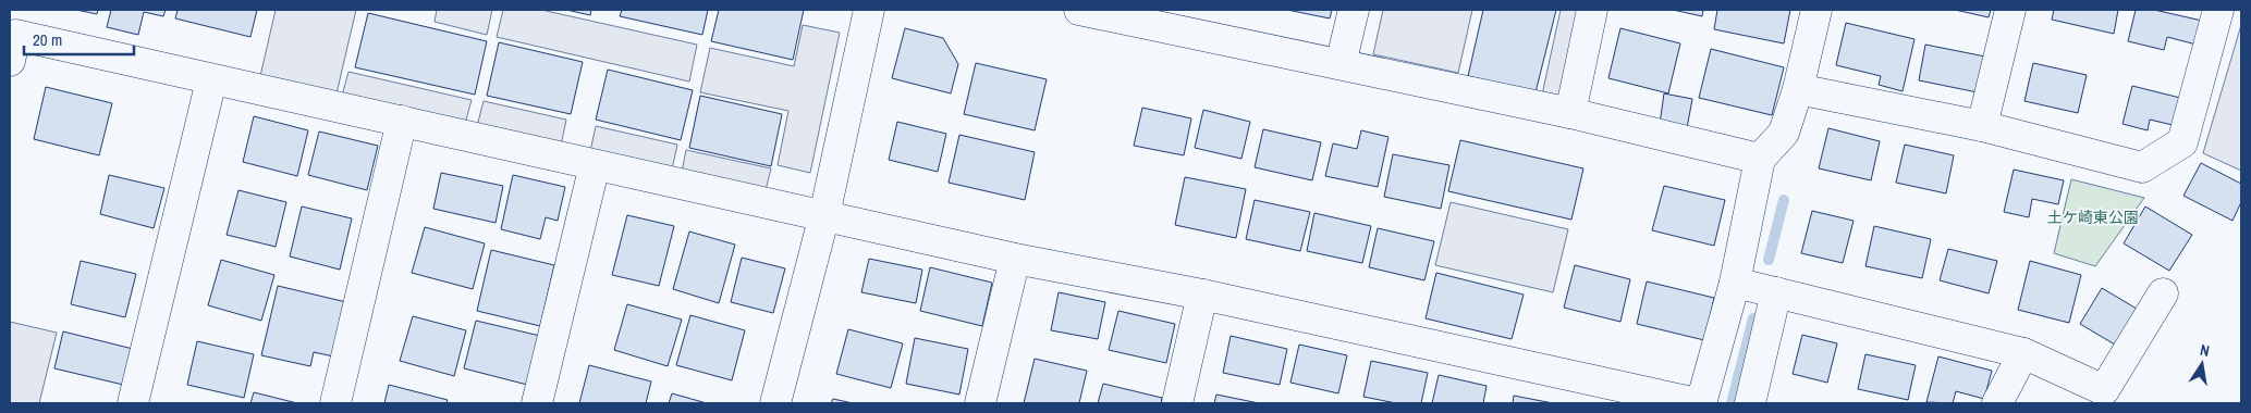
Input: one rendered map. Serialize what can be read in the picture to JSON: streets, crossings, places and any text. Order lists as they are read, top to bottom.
{
  "parks": ["土ケ崎東公園"],
  "scale_bar": "20 m",
  "north": "top"
}
